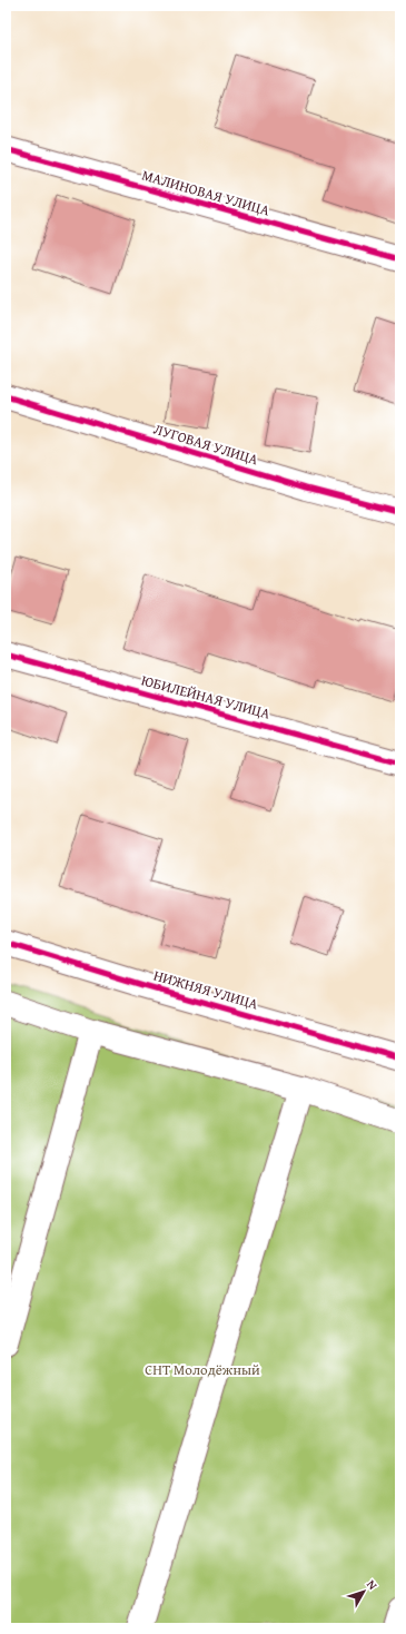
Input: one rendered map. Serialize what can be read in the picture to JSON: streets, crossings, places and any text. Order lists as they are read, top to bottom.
{
  "streets": {
    "street": [
      "МАЛИНОВАЯ УЛИЦА",
      "ЛУГОВАЯ УЛИЦА",
      "ЮБИЛЕЙНАЯ УЛИЦА",
      "НИЖНЯЯ УЛИЦА"
    ]
  },
  "parks": ["СНТ Молодёжный"],
  "north": "top right"
}
